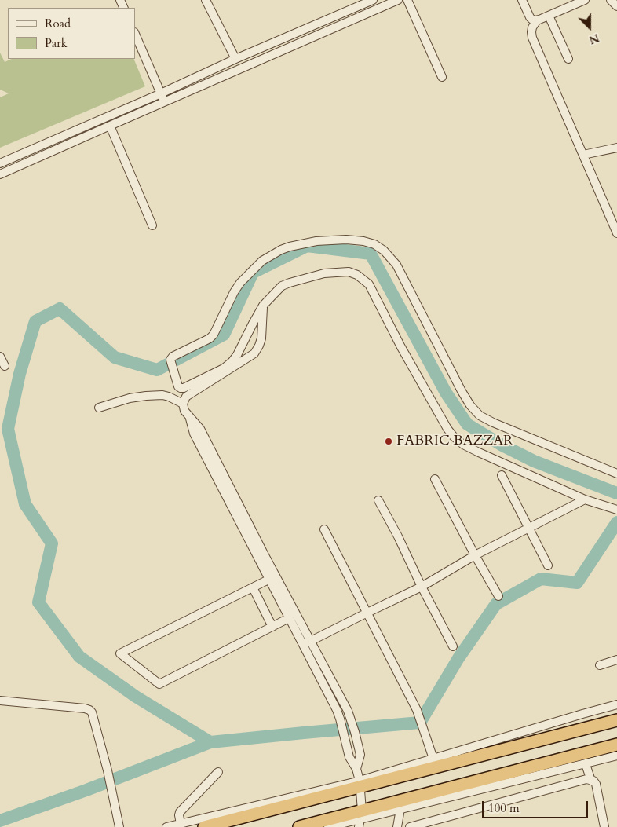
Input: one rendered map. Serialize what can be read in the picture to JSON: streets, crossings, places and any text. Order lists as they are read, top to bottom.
{
  "places": ["FABRIC BAZZAR"],
  "legend": ["Road", "Park"],
  "scale_bar": "100 m",
  "north": "bottom"
}
